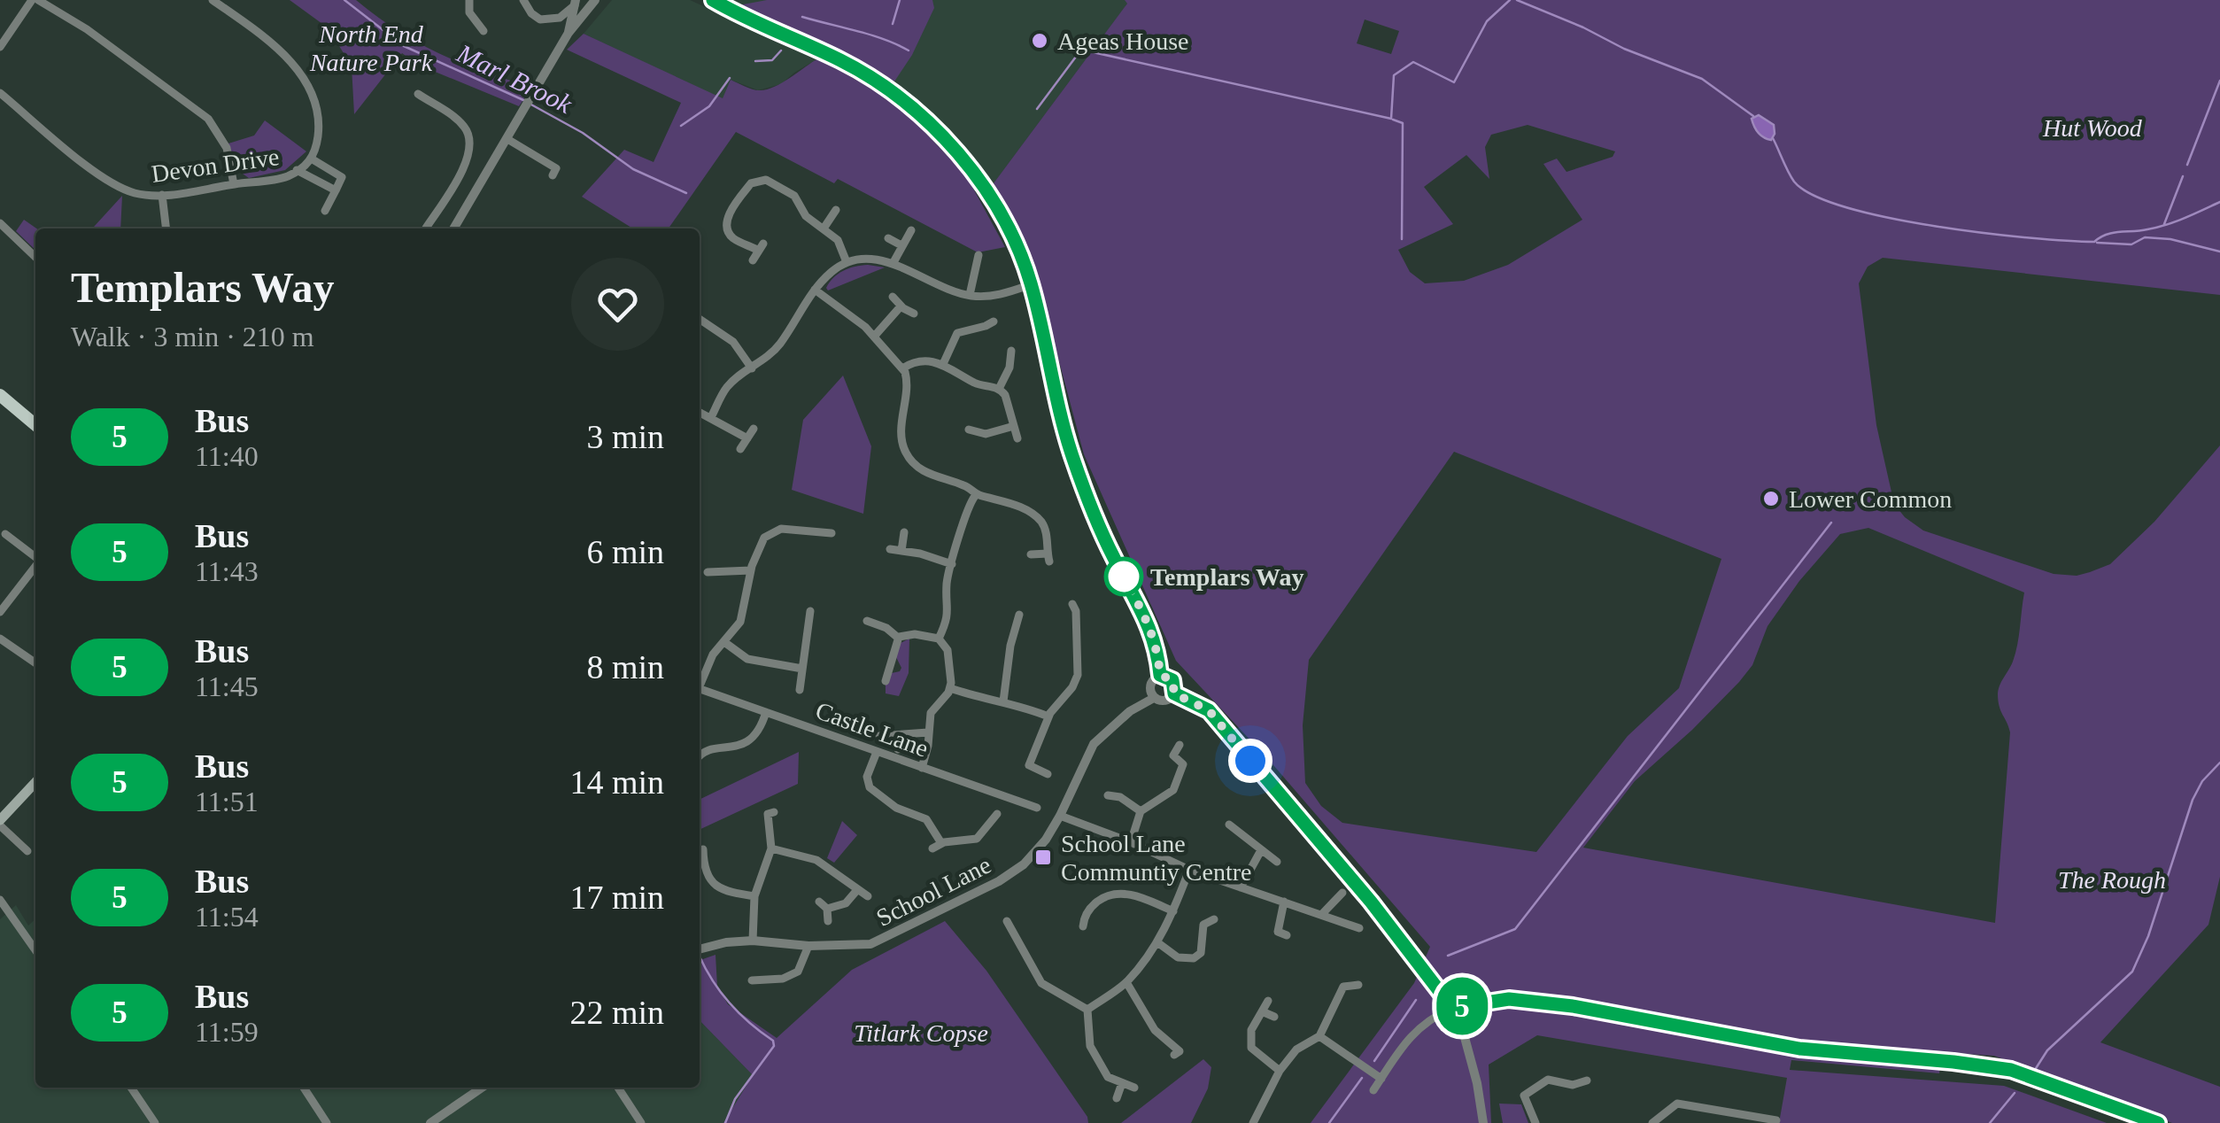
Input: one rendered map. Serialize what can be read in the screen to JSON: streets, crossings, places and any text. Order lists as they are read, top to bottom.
{
  "streets": {
    "street": ["Devon Drive", "Castle Lane", "School Lane"]
  },
  "water": ["Marl Brook"],
  "parks": [
    "North End Nature Park",
    "Hut Wood",
    "The Rough",
    "Titlark Copse"
  ],
  "places": {
    "other": ["Ageas House", "Lower Common", "Templars Way"],
    "transit": ["School Lane Communtiy Centre"]
  },
  "lines": ["bus line 5"],
  "page": {
    "on_map": "5",
    "heading": ["Templars Way", "Walk · 3 min · 210 m"],
    "list": [
      {
        "mark": "5",
        "name": "Bus",
        "note": "11:40",
        "value": "3 min"
      },
      {
        "mark": "5",
        "name": "Bus",
        "note": "11:43",
        "value": "6 min"
      },
      {
        "mark": "5",
        "name": "Bus",
        "note": "11:45",
        "value": "8 min"
      },
      {
        "mark": "5",
        "name": "Bus",
        "note": "11:51",
        "value": "14 min"
      },
      {
        "mark": "5",
        "name": "Bus",
        "note": "11:54",
        "value": "17 min"
      },
      {
        "mark": "5",
        "name": "Bus",
        "note": "11:59",
        "value": "22 min"
      }
    ]
  }
}
